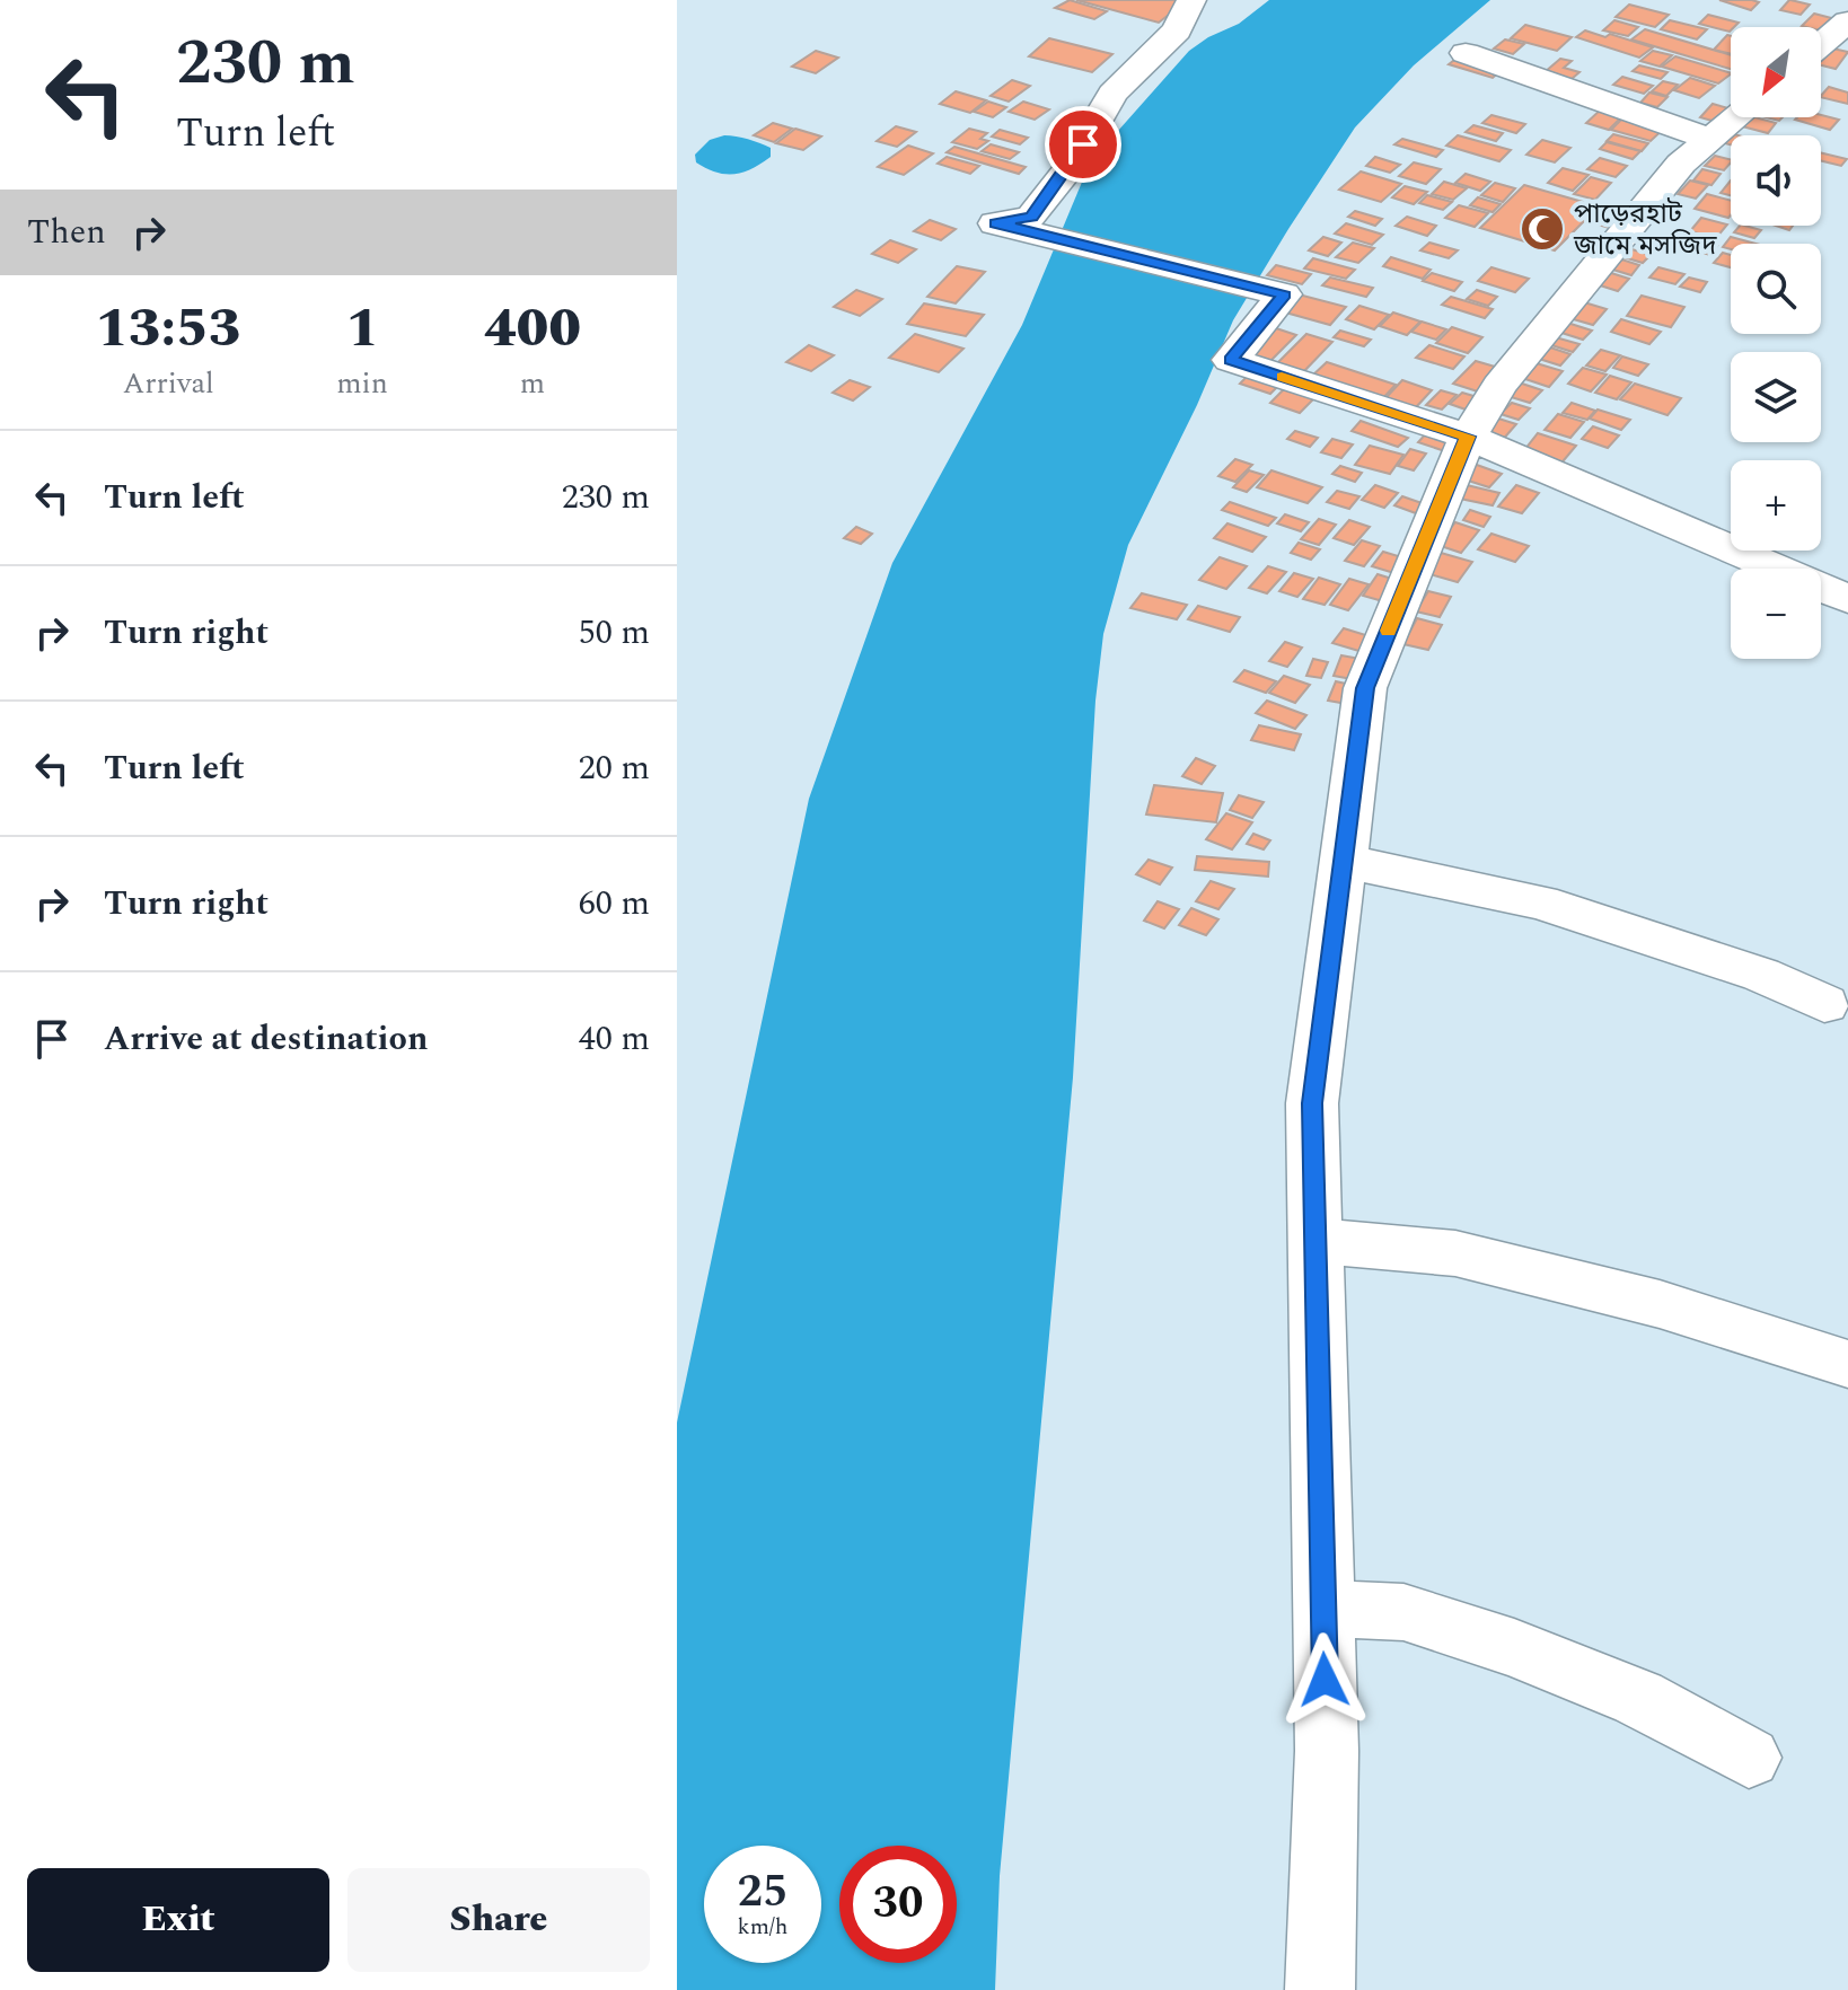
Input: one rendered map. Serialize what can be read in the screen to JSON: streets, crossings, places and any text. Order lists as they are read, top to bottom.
{
  "places": {
    "mosque": ["পাড়েরহাট জামে মসজিদ"]
  },
  "north": "bottom left",
  "page": {
    "turn": ["230 m", "Turn left"],
    "map_buttons": ["+", "−"],
    "then": "Then",
    "eta": [
      "13:53",
      "Arrival",
      "1",
      "min",
      "400",
      "m"
    ],
    "list": [
      {
        "name": "Turn left",
        "value": "230 m"
      },
      {
        "name": "Turn right",
        "value": "50 m"
      },
      {
        "name": "Turn left",
        "value": "20 m"
      },
      {
        "name": "Turn right",
        "value": "60 m"
      },
      {
        "name": "Arrive at destination",
        "value": "40 m"
      }
    ],
    "speed": "25 km/h",
    "limit": "30",
    "buttons": ["Exit", "Share"]
  }
}
